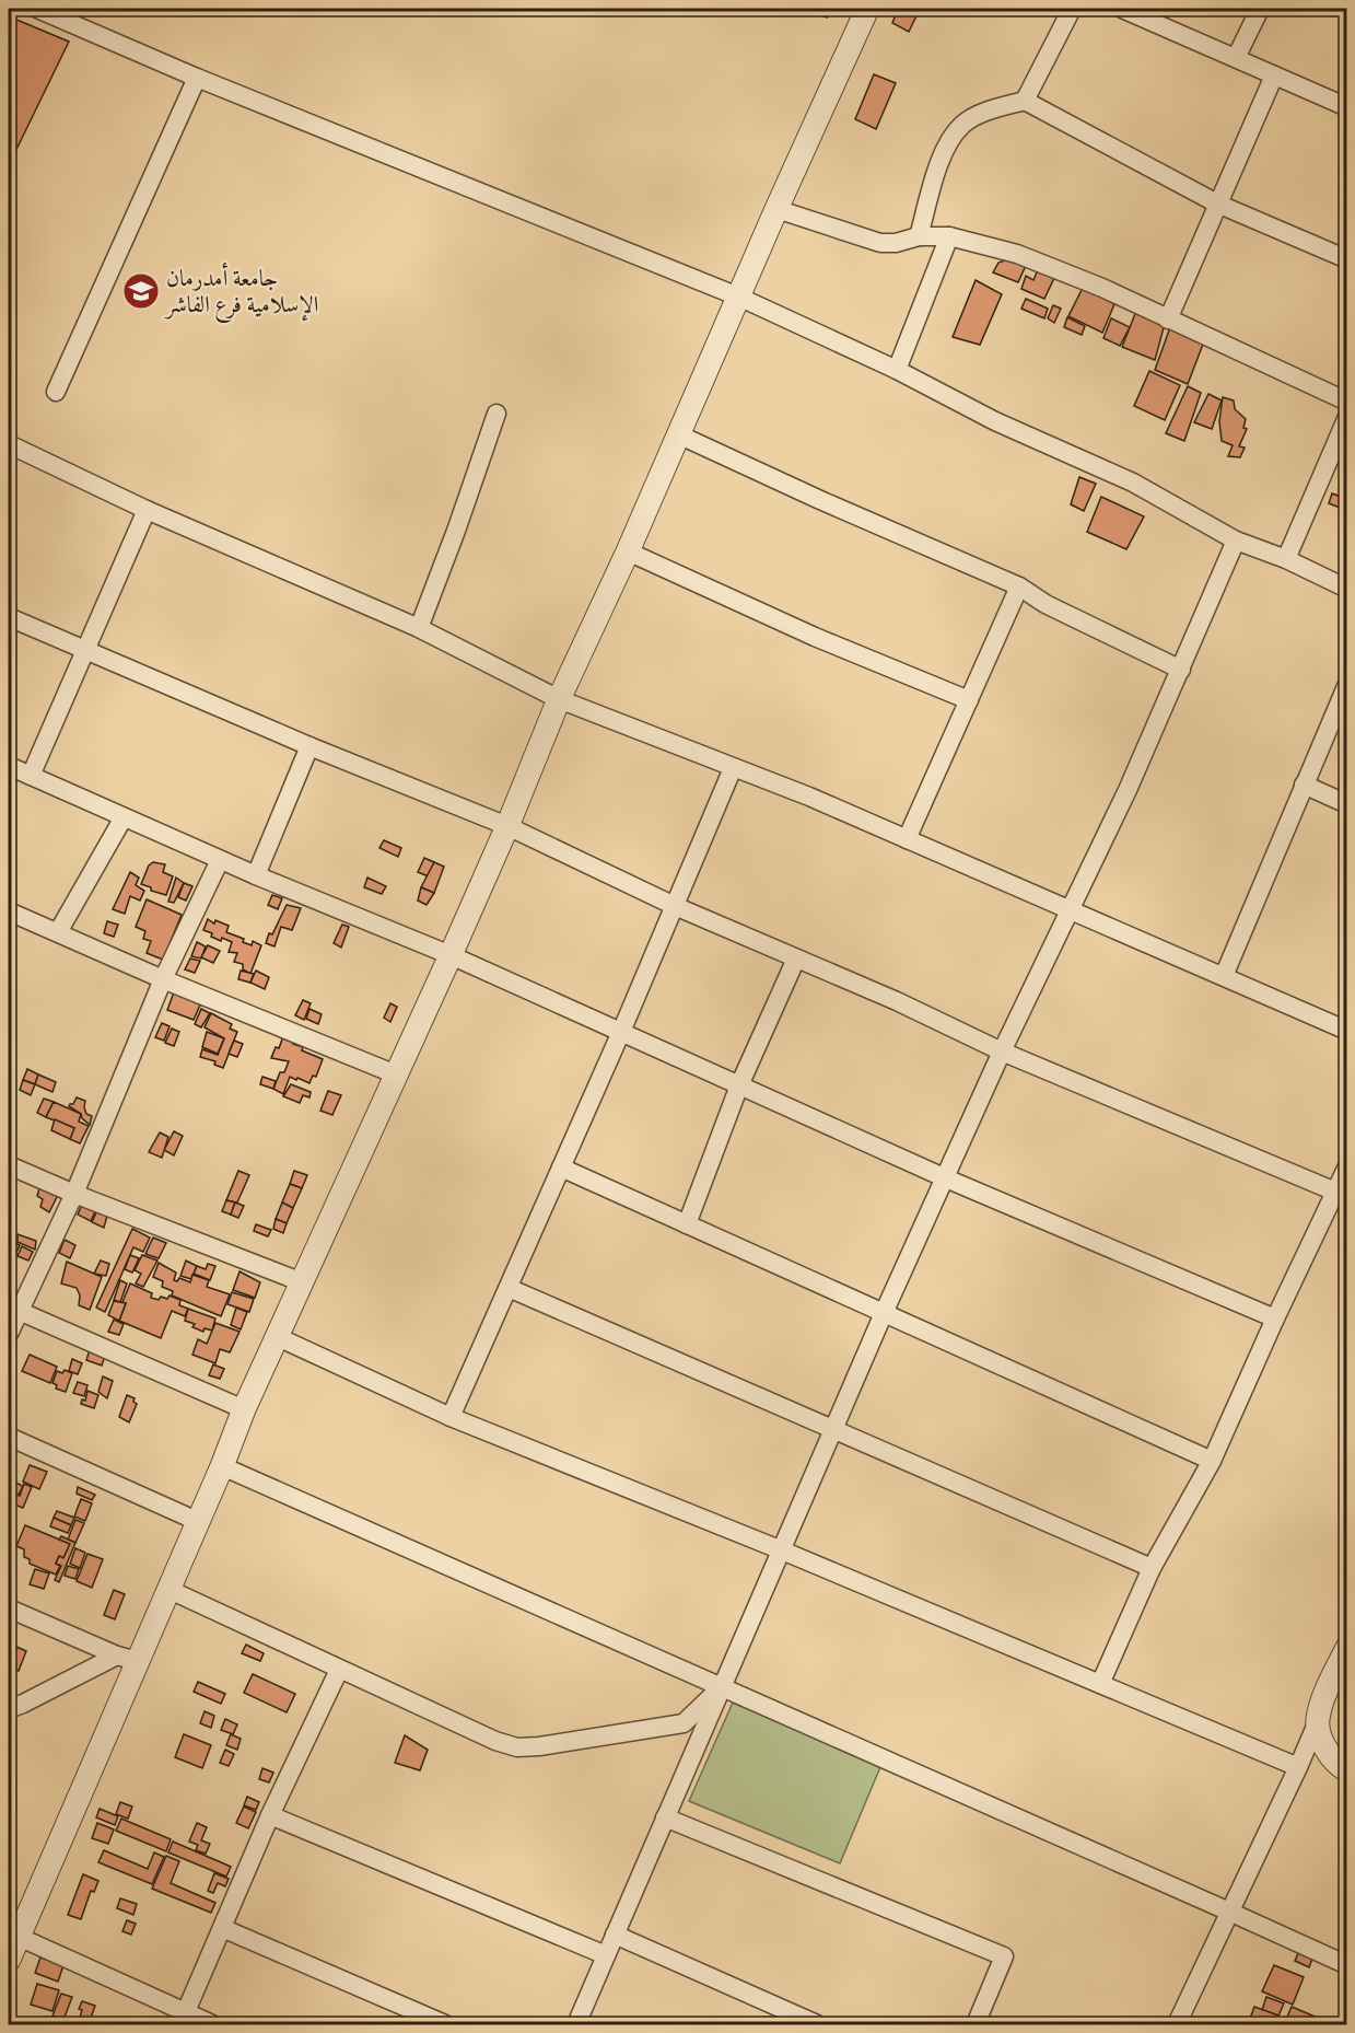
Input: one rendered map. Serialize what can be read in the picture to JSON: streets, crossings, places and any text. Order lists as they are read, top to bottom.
{
  "places": {
    "school or university": ["جامعة أمدرمان الإسلامية فرع الفاشر"]
  }
}
